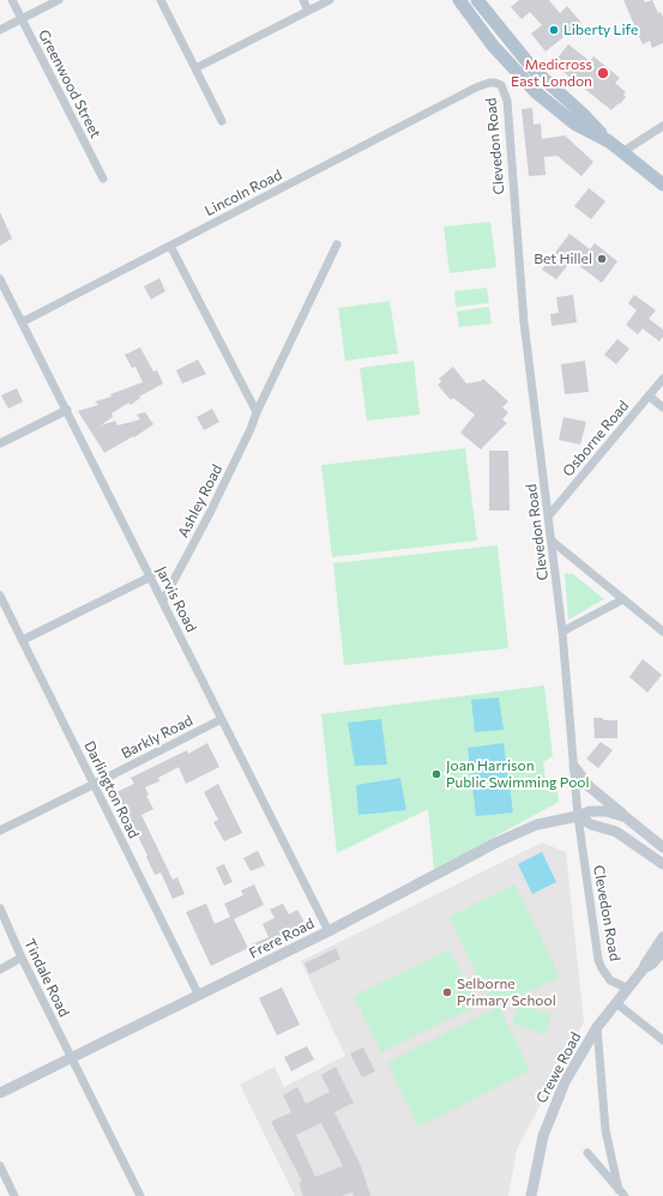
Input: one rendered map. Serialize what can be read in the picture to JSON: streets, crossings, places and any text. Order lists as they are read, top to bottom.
{
  "streets": {
    "street": [
      "Greenwood Street",
      "Clevedon Road",
      "Lincoln Road",
      "Osborne Road",
      "Ashley Road",
      "Jarvis Road",
      "Barkly Road",
      "Darlington Road",
      "Frere Road",
      "Tindale Road",
      "Crewe Road"
    ]
  },
  "crossings": [
    ["Clevedon Road", "Lincoln Road"],
    ["Clevedon Road", "Osborne Road"],
    ["Clevedon Road", "Frere Road"],
    ["Clevedon Road", "Crewe Road"],
    ["Lincoln Road", "Jarvis Road"],
    ["Ashley Road", "Jarvis Road"],
    ["Jarvis Road", "Barkly Road"],
    ["Jarvis Road", "Frere Road"],
    ["Barkly Road", "Darlington Road"],
    ["Darlington Road", "Frere Road"],
    ["Frere Road", "Tindale Road"]
  ],
  "places": [
    "Liberty Life",
    "Medicross East London",
    "Bet Hillel",
    "Joan Harrison Public Swimming Pool",
    "Selborne Primary School"
  ]
}
